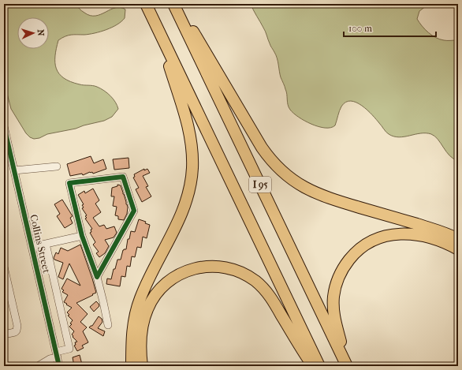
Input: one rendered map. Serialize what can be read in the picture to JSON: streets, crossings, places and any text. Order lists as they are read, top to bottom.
{
  "streets": {
    "highway": ["I 95"],
    "street": ["Collins Street"]
  },
  "scale_bar": "100 m",
  "north": "right"
}
